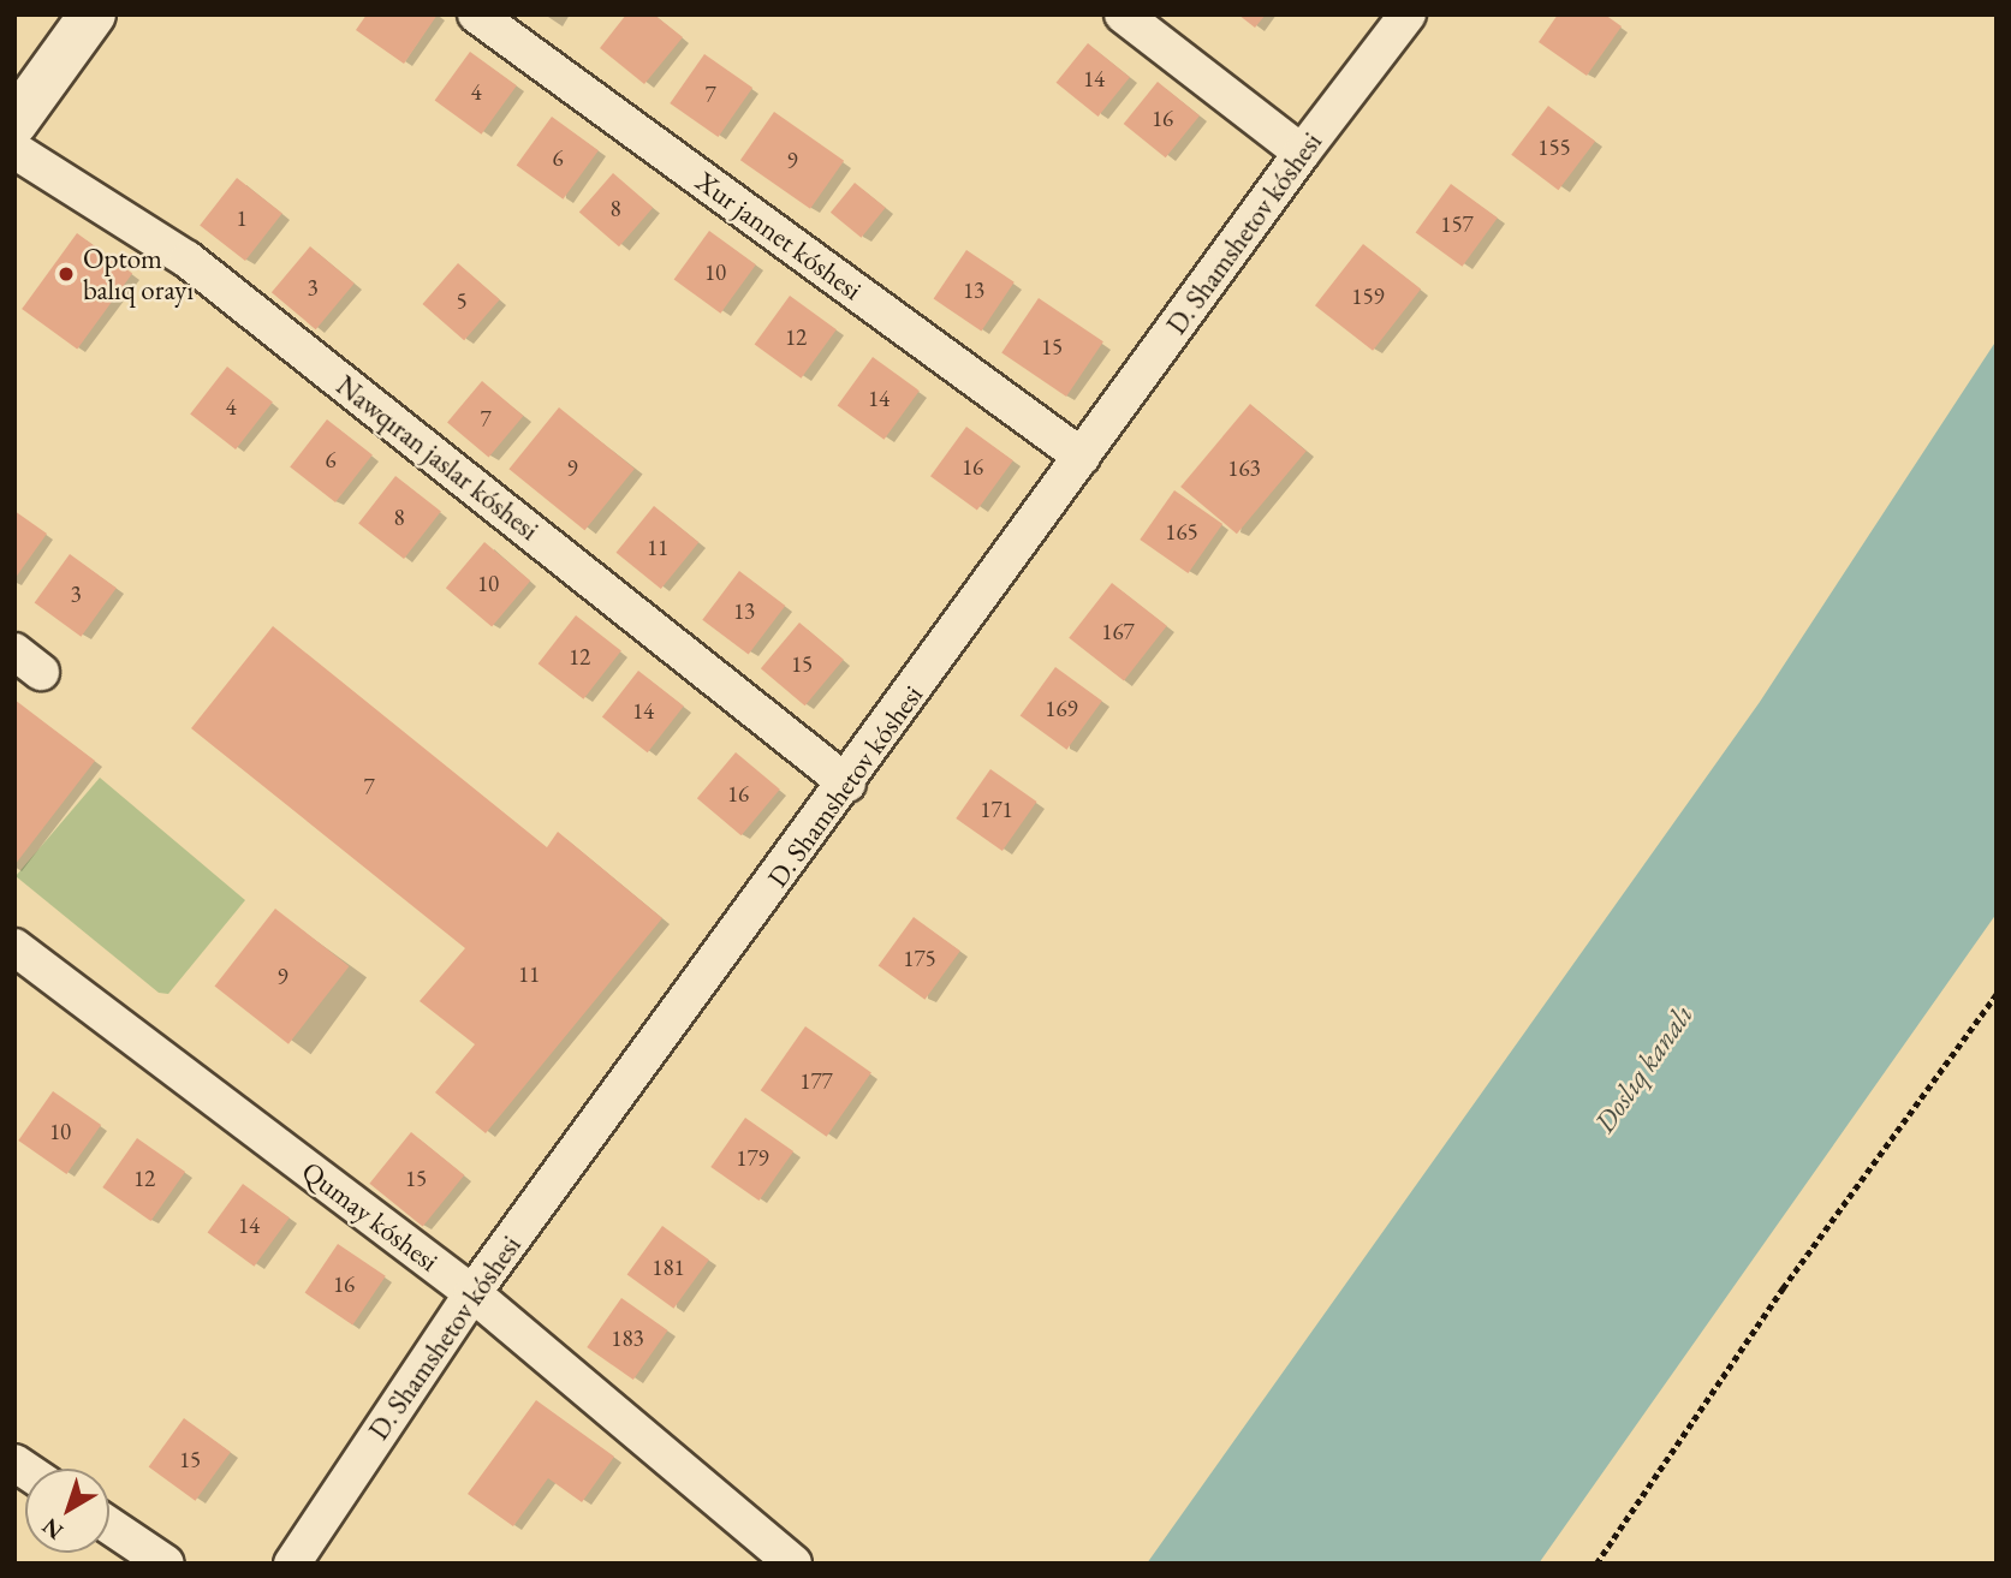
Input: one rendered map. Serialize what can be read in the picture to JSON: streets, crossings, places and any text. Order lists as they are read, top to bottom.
{
  "streets": {
    "street": [
      "D. Shamshetov kóshesi",
      "Xur jannet kóshesi",
      "Nawqıran jaslar kóshesi",
      "Qumay kóshesi"
    ]
  },
  "crossings": [
    ["D. Shamshetov kóshesi", "Xur jannet kóshesi"],
    ["D. Shamshetov kóshesi", "Nawqıran jaslar kóshesi"],
    ["D. Shamshetov kóshesi", "Qumay kóshesi"]
  ],
  "water": ["Doslıq kanalı"],
  "places": ["Optom balıq orayı"],
  "house_numbers": [
    "14",
    "4",
    "7",
    "16",
    "155",
    "6",
    "9",
    "8",
    "1",
    "157",
    "10",
    "3",
    "13",
    "159",
    "5",
    "12",
    "15",
    "14",
    "4",
    "7",
    "6",
    "16",
    "9",
    "163",
    "8",
    "165",
    "11",
    "10",
    "3",
    "13",
    "167",
    "12",
    "15",
    "169",
    "14",
    "7",
    "16",
    "171",
    "175",
    "11",
    "9",
    "177",
    "10",
    "179",
    "12",
    "15",
    "14",
    "181",
    "16",
    "183",
    "15"
  ],
  "north": "bottom left"
}
